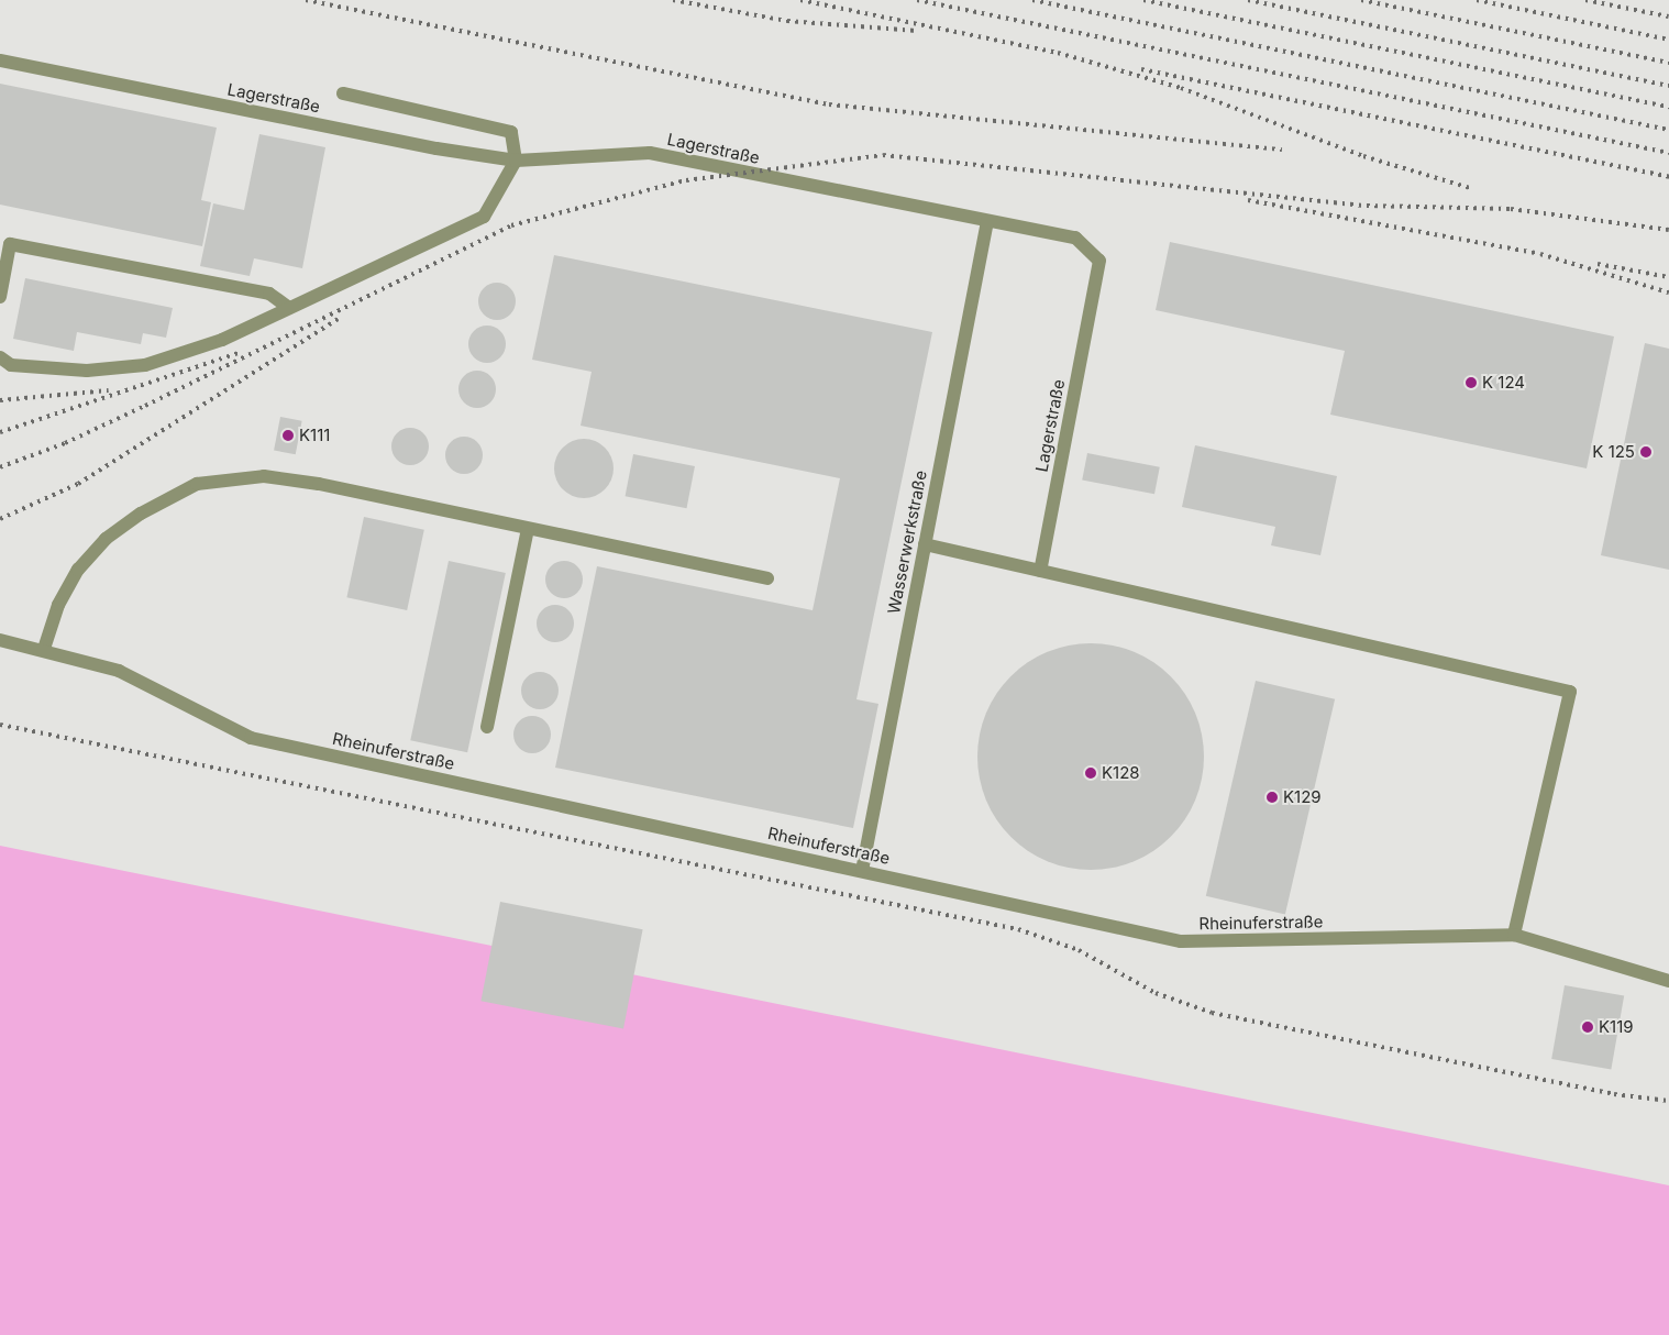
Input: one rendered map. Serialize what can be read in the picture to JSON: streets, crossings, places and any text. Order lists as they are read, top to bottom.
{
  "streets": {
    "street": ["Lagerstraße", "Wasserwerkstraße", "Rheinuferstraße"]
  },
  "crossings": [
    ["Lagerstraße", "Wasserwerkstraße"],
    ["Wasserwerkstraße", "Rheinuferstraße"]
  ],
  "places": [
    "K 124",
    "K111",
    "K 125",
    "K128",
    "K129",
    "K119"
  ]
}
